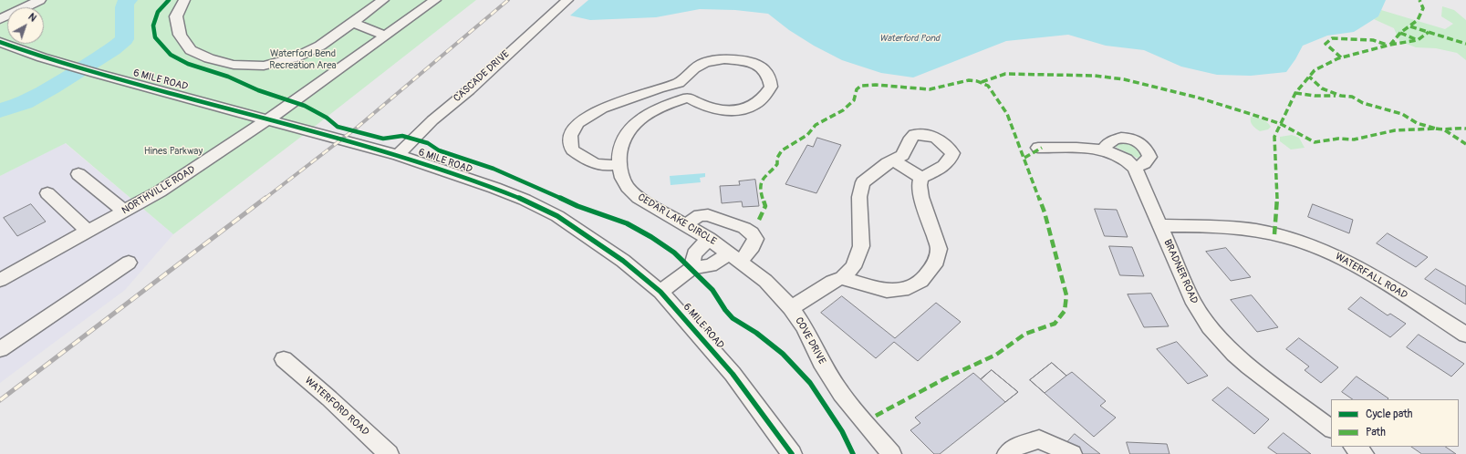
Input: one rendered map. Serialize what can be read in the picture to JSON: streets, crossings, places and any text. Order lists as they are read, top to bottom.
{
  "streets": {
    "street": [
      "CASCADE DRIVE",
      "6 MILE ROAD",
      "NORTHVILLE ROAD",
      "CEDAR LAKE CIRCLE",
      "BRADNER ROAD",
      "WATERFALL ROAD",
      "COVE DRIVE",
      "WATERFORD ROAD"
    ]
  },
  "crossings": [
    ["CASCADE DRIVE", "6 MILE ROAD"],
    ["6 MILE ROAD", "NORTHVILLE ROAD"],
    ["CEDAR LAKE CIRCLE", "COVE DRIVE"],
    ["BRADNER ROAD", "WATERFALL ROAD"]
  ],
  "water": ["Waterford Pond"],
  "parks": ["Waterford Bend Recreation Area", "Hines Parkway"],
  "legend": ["Cycle path", "Path"],
  "north": "top right"
}
